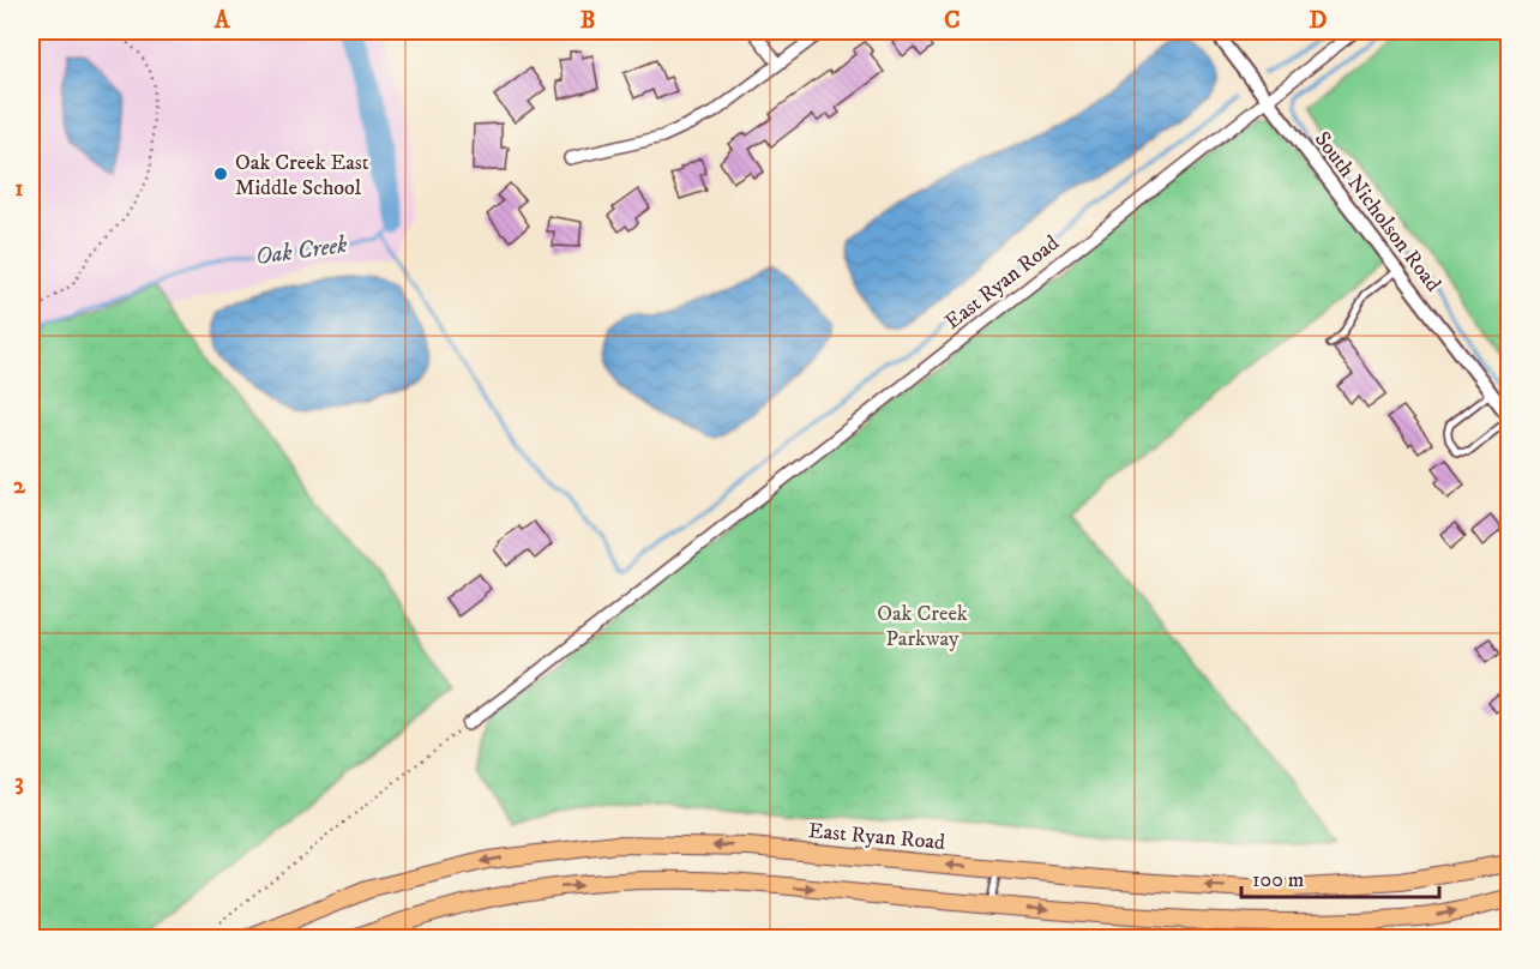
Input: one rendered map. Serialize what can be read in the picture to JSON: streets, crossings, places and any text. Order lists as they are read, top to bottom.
{
  "streets": {
    "main road": ["East Ryan Road"],
    "street": ["South Nicholson Road"]
  },
  "crossings": [
    ["South Nicholson Road", "East Ryan Road"]
  ],
  "one_way": ["East Ryan Road"],
  "water": ["Oak Creek"],
  "parks": ["Oak Creek Parkway"],
  "places": ["Oak Creek East Middle School"],
  "scale_bar": "100 m",
  "grid": {
    "columns": [
      "A",
      "B",
      "C",
      "D"
    ],
    "rows": ["1", "2", "3"]
  }
}
